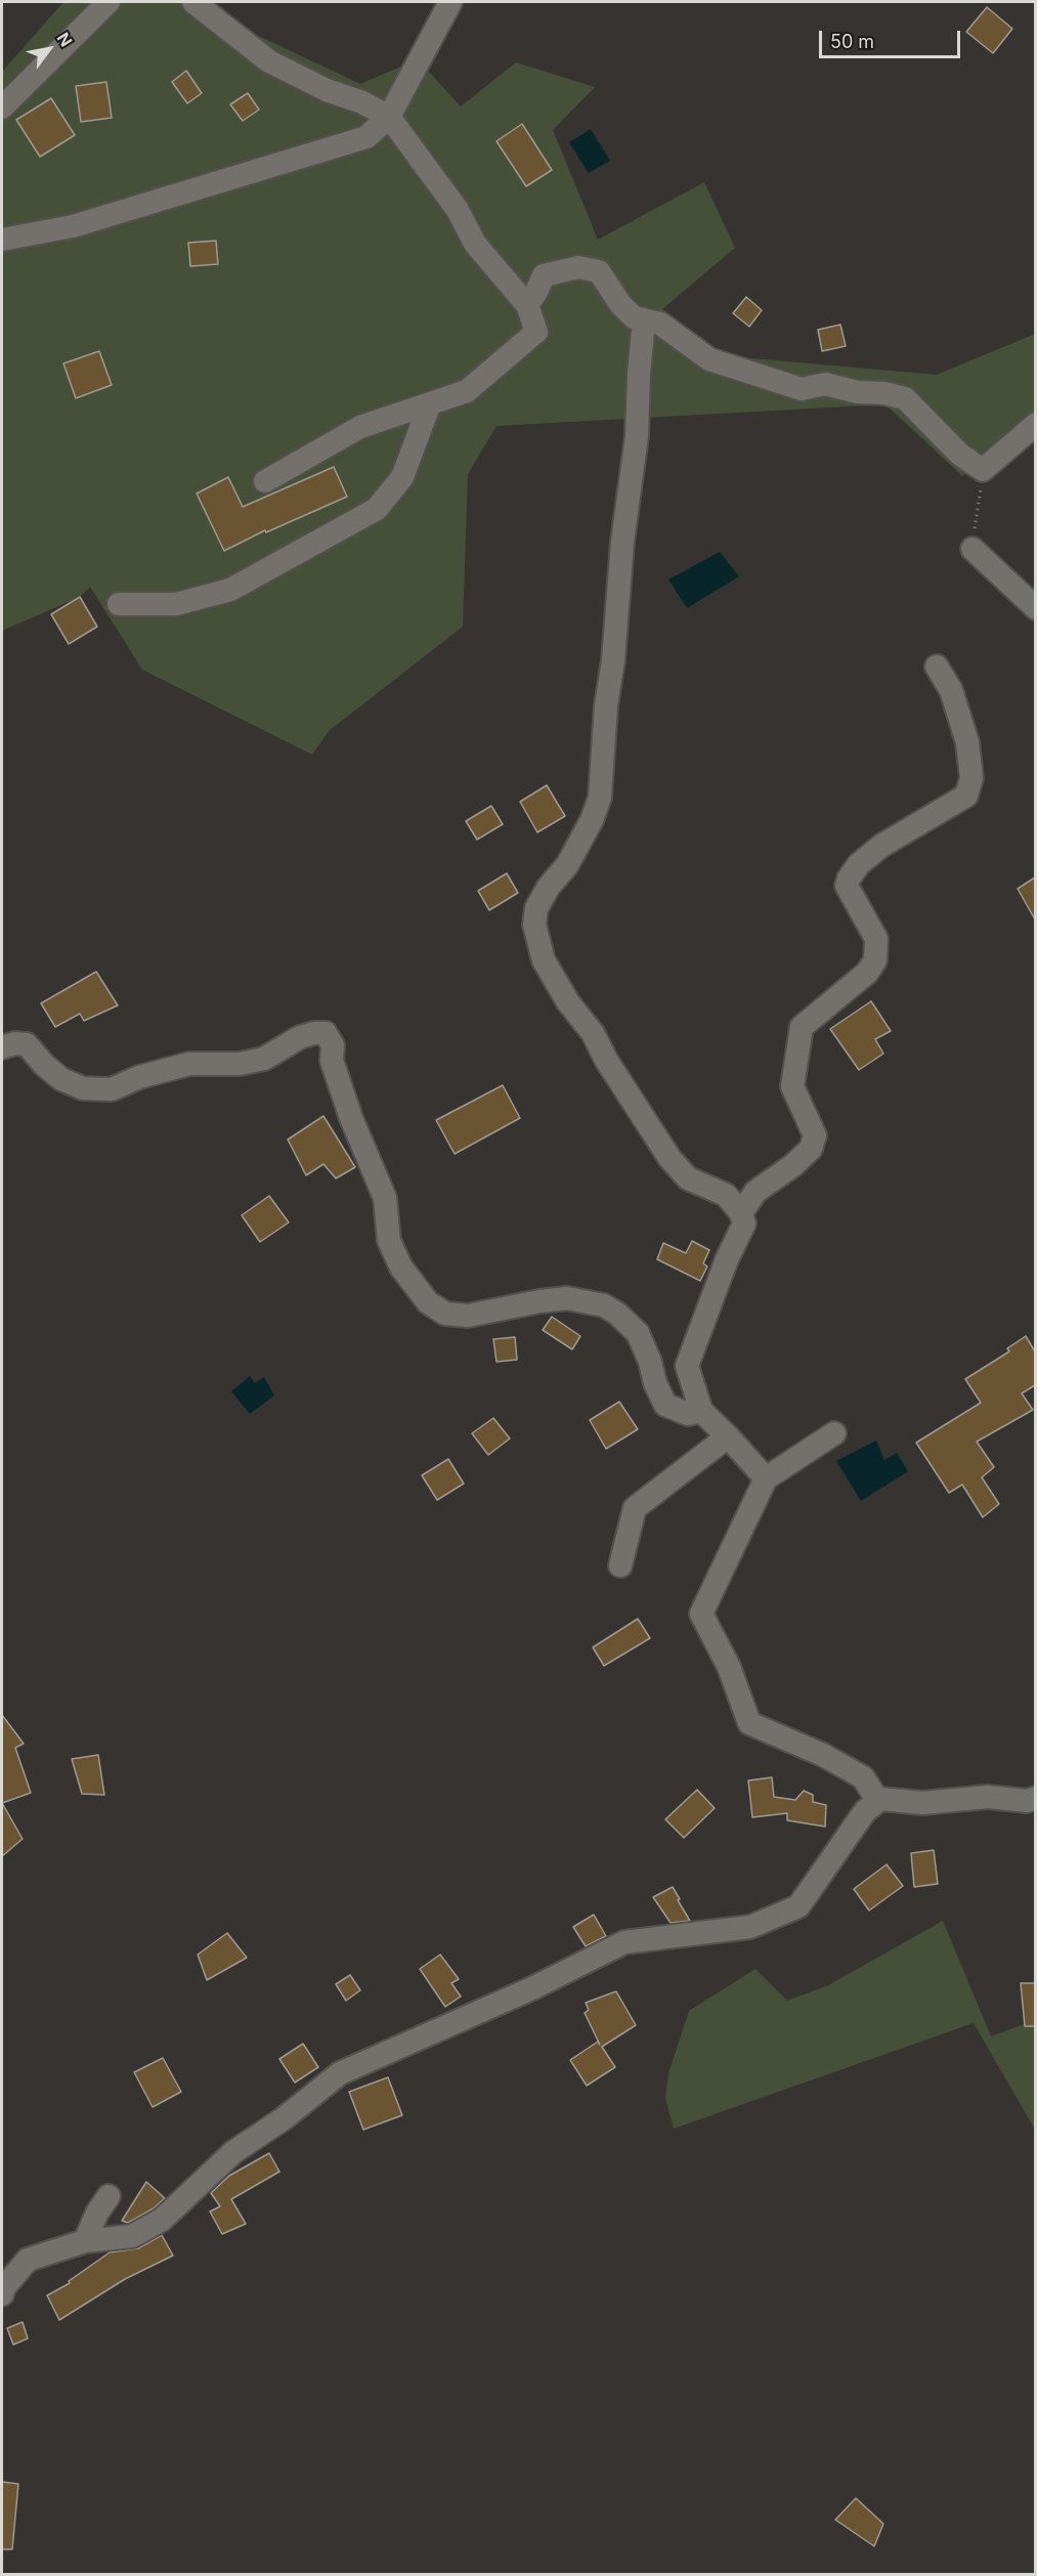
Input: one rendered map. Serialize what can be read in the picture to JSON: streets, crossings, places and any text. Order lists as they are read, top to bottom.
{
  "scale_bar": "50 m",
  "north": "top right"
}
